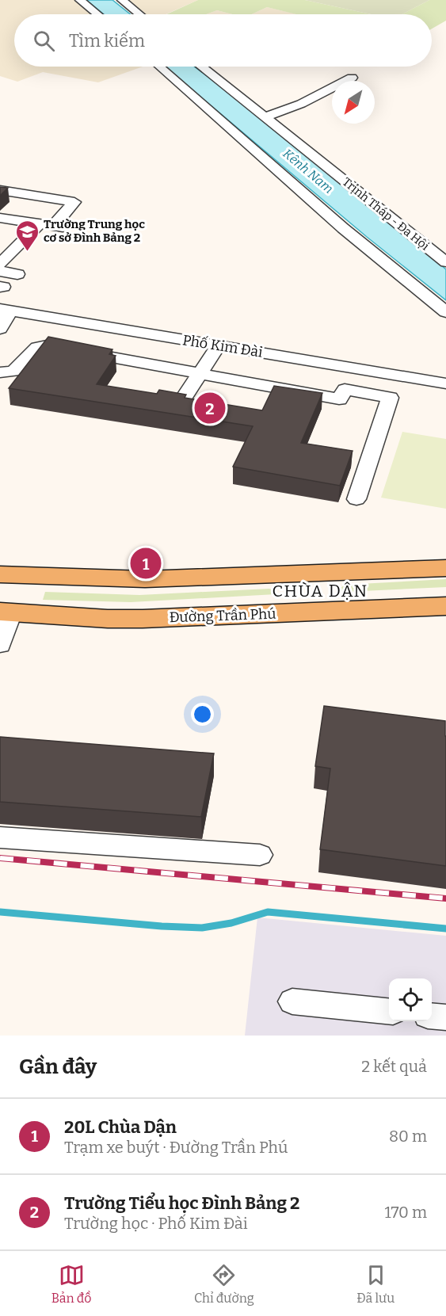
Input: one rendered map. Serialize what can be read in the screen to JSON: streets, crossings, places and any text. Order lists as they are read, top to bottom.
{
  "streets": {
    "main road": ["Đường Trần Phú"],
    "street": ["Trịnh Tháp - Đa Hội", "Phố Kim Đài"]
  },
  "districts": ["CHÙA DẬN"],
  "water": ["Kênh Nam"],
  "places": {
    "school or university": ["Trường Trung học cơ sở Đình Bảng 2"]
  },
  "north": "bottom left",
  "page": {
    "search": "Tìm kiếm",
    "pins": ["2", "1"],
    "heading": ["Gần đây", "2 kết quả"],
    "list": [
      {
        "mark": "1",
        "name": "20L Chùa Dận",
        "note": "Trạm xe buýt · Đường Trần Phú",
        "value": "80 m"
      },
      {
        "mark": "2",
        "name": "Trường Tiểu học Đình Bảng 2",
        "note": "Trường học · Phố Kim Đài",
        "value": "170 m"
      }
    ],
    "nav": ["Bản đồ", "Chỉ đường", "Đã lưu"]
  }
}
